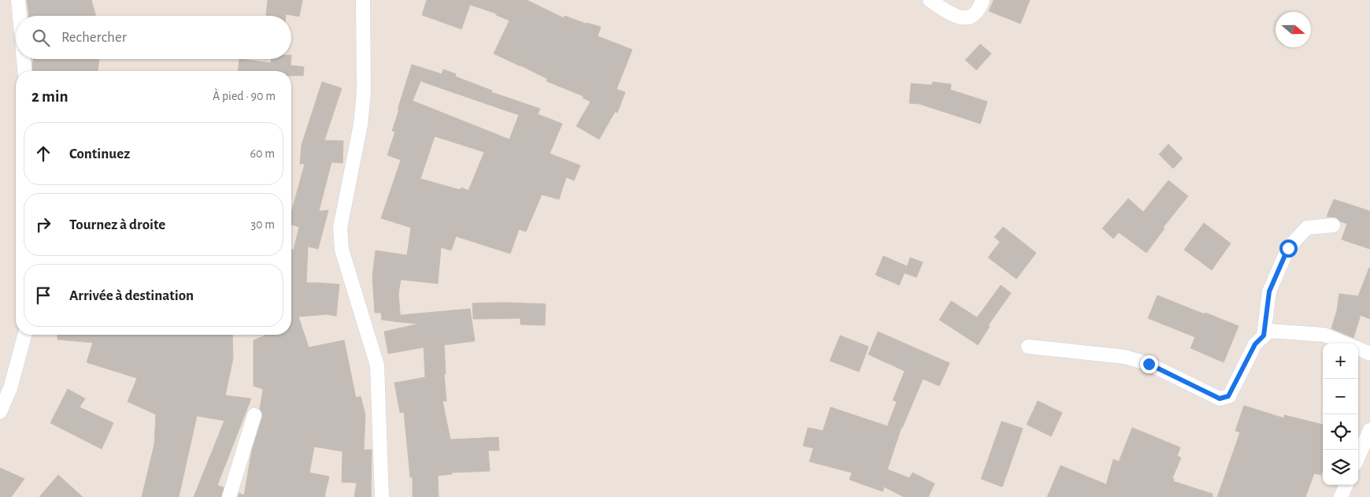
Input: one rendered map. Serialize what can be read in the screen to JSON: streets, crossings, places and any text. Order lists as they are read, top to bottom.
{
  "north": "right",
  "page": {
    "search": "Rechercher",
    "heading": ["2 min", "À pied · 90 m"],
    "list": [
      ["Continuez", "60 m"],
      ["Tournez à droite", "30 m"],
      "Arrivée à destination"
    ],
    "map_buttons": ["+", "−"]
  }
}
